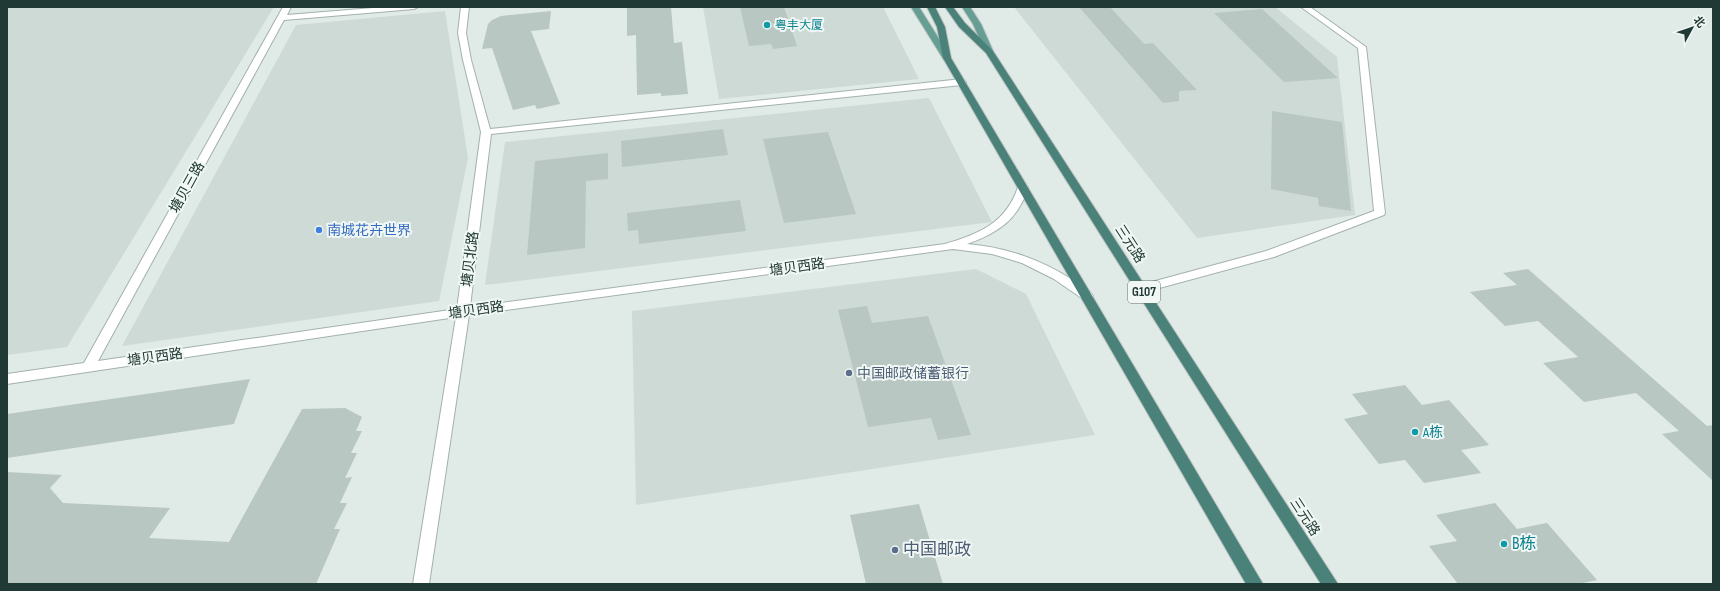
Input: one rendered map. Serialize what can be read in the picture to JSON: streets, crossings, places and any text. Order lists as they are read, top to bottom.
{
  "streets": {
    "highway": ["三元路", "G107"],
    "street": ["塘贝三路", "塘贝北路", "塘贝西路"]
  },
  "crossings": [
    ["塘贝三路", "塘贝西路"],
    ["塘贝北路", "塘贝西路"]
  ],
  "places": [
    "粤丰大厦",
    "南城花卉世界",
    "中国邮政储蓄银行",
    "A栋",
    "B栋",
    "中国邮政"
  ],
  "north": "top right"
}
